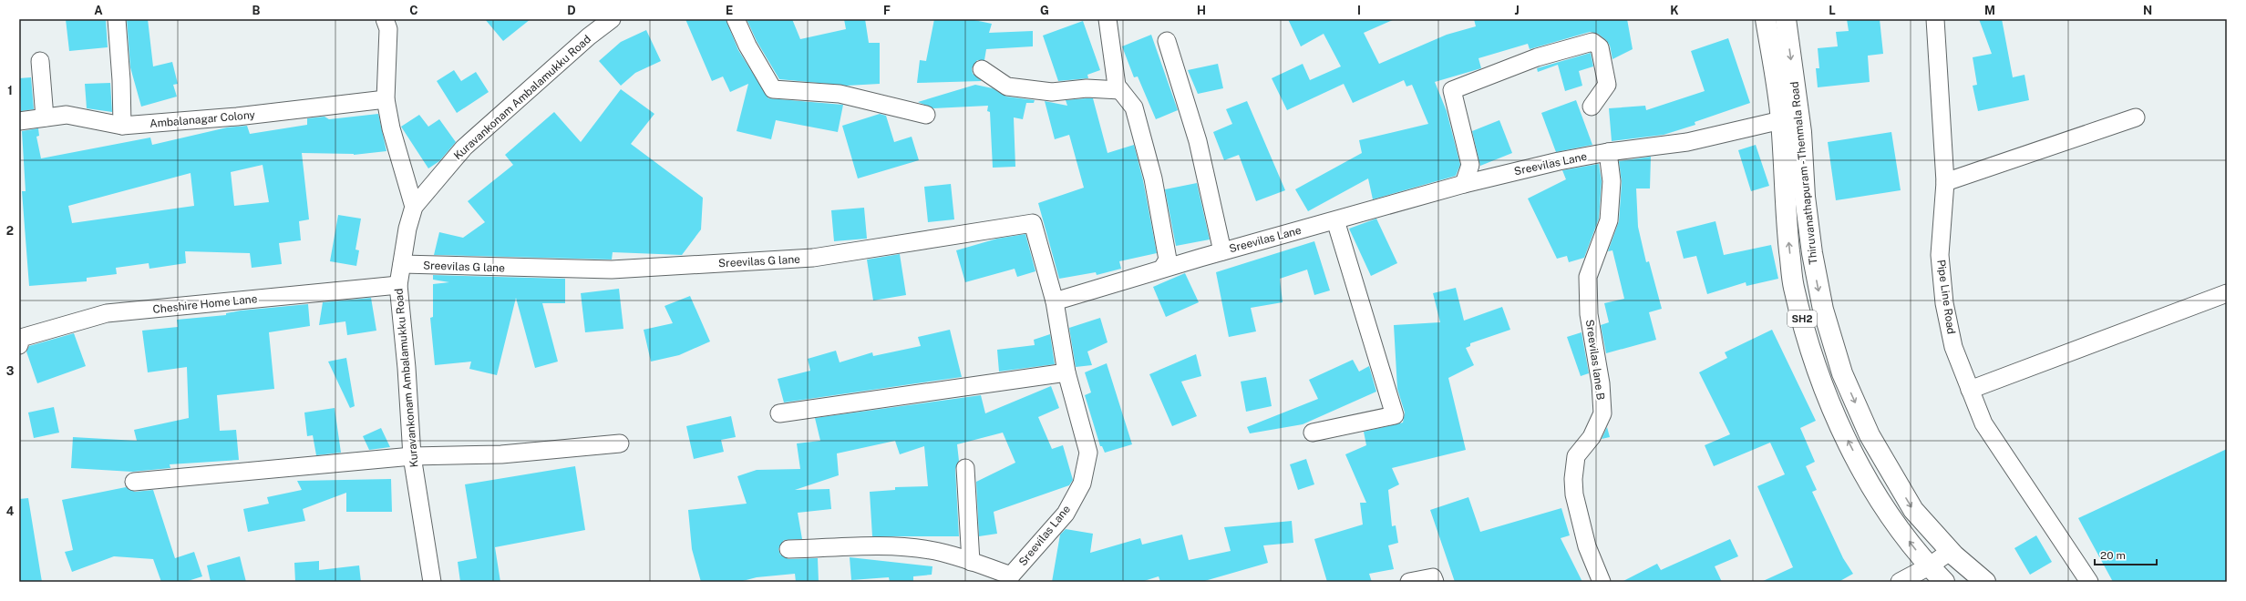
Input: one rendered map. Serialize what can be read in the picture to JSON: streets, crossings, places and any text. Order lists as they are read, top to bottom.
{
  "streets": {
    "main road": ["Thiruvanathapuram - Thenmala Road", "SH2"],
    "street": [
      "Kuravankonam Ambalamukku Road",
      "Ambalanagar Colony",
      "Sreevilas Lane",
      "Sreevilas G lane",
      "Pipe Line Road",
      "Cheshire Home Lane",
      "Sreevilas lane B"
    ]
  },
  "crossings": [
    ["Kuravankonam Ambalamukku Road", "Sreevilas G lane"],
    ["Kuravankonam Ambalamukku Road", "Cheshire Home Lane"],
    ["Sreevilas Lane", "Thiruvanathapuram - Thenmala Road"],
    ["Sreevilas Lane", "Sreevilas G lane"],
    ["Sreevilas Lane", "SH2"],
    ["Sreevilas Lane", "Sreevilas lane B"],
    ["Thiruvanathapuram - Thenmala Road", "SH2"]
  ],
  "scale_bar": "20 m",
  "grid": {
    "columns": [
      "A",
      "B",
      "C",
      "D",
      "E",
      "F",
      "G",
      "H",
      "I",
      "J",
      "K",
      "L",
      "M",
      "N"
    ],
    "rows": [
      "1",
      "2",
      "3",
      "4"
    ]
  }
}
